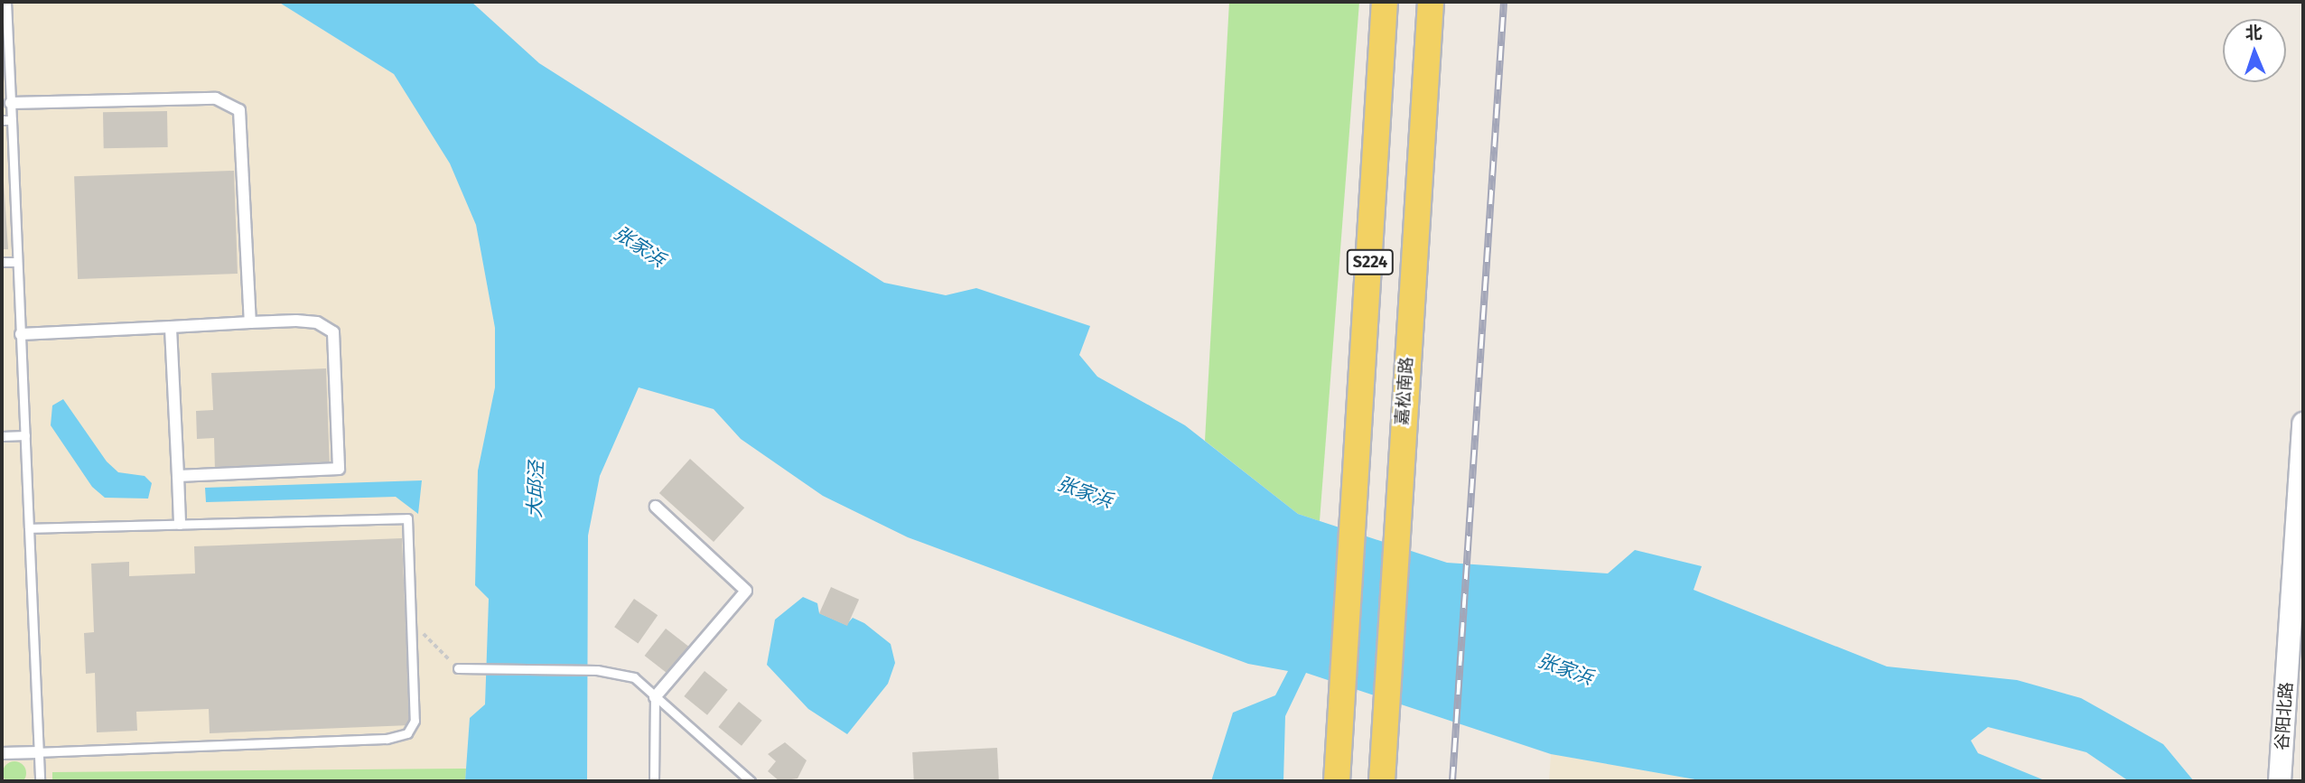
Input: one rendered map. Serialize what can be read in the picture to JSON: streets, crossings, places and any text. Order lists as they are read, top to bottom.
{
  "streets": {
    "main road": ["S224", "嘉松南路", "谷阳北路"]
  },
  "water": ["张家浜", "大邱泾"],
  "north": "top"
}
